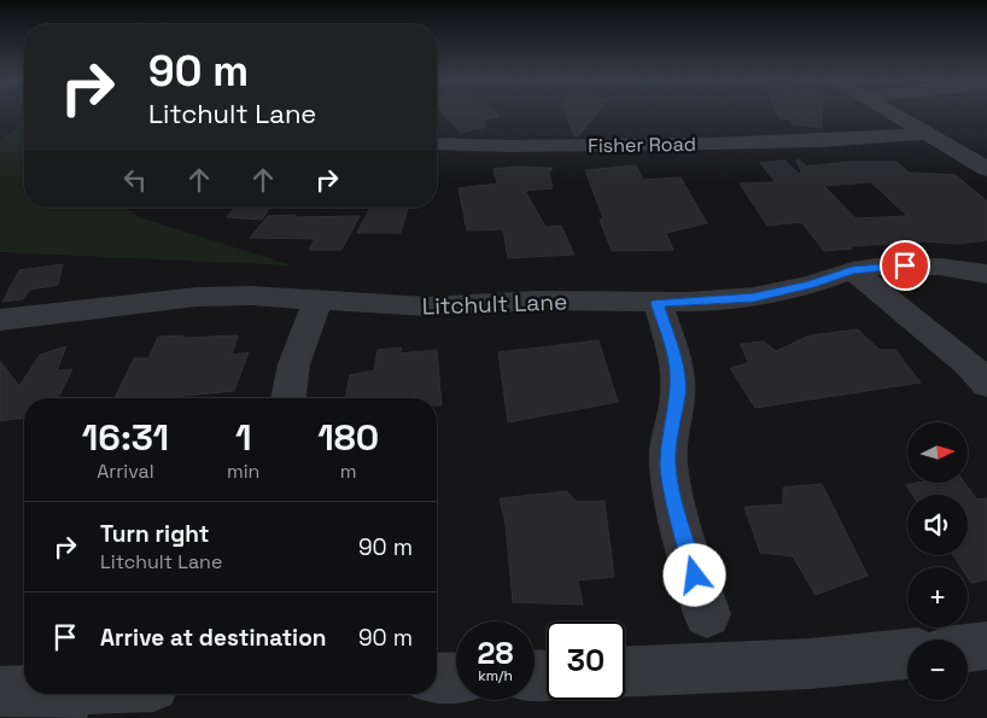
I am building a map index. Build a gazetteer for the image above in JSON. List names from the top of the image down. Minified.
{"streets":{"street":["Fisher Road","Litchult Lane"]},"north":"right","page":{"turn":["90 m","Litchult Lane"],"eta":["16:31","Arrival","1","min","180","m"],"map_buttons":["+","−"],"list":[{"name":"Turn right","note":"Litchult Lane","value":"90 m"},{"name":"Arrive at destination","value":"90 m"}],"speed":"28 km/h","limit":"30"}}
